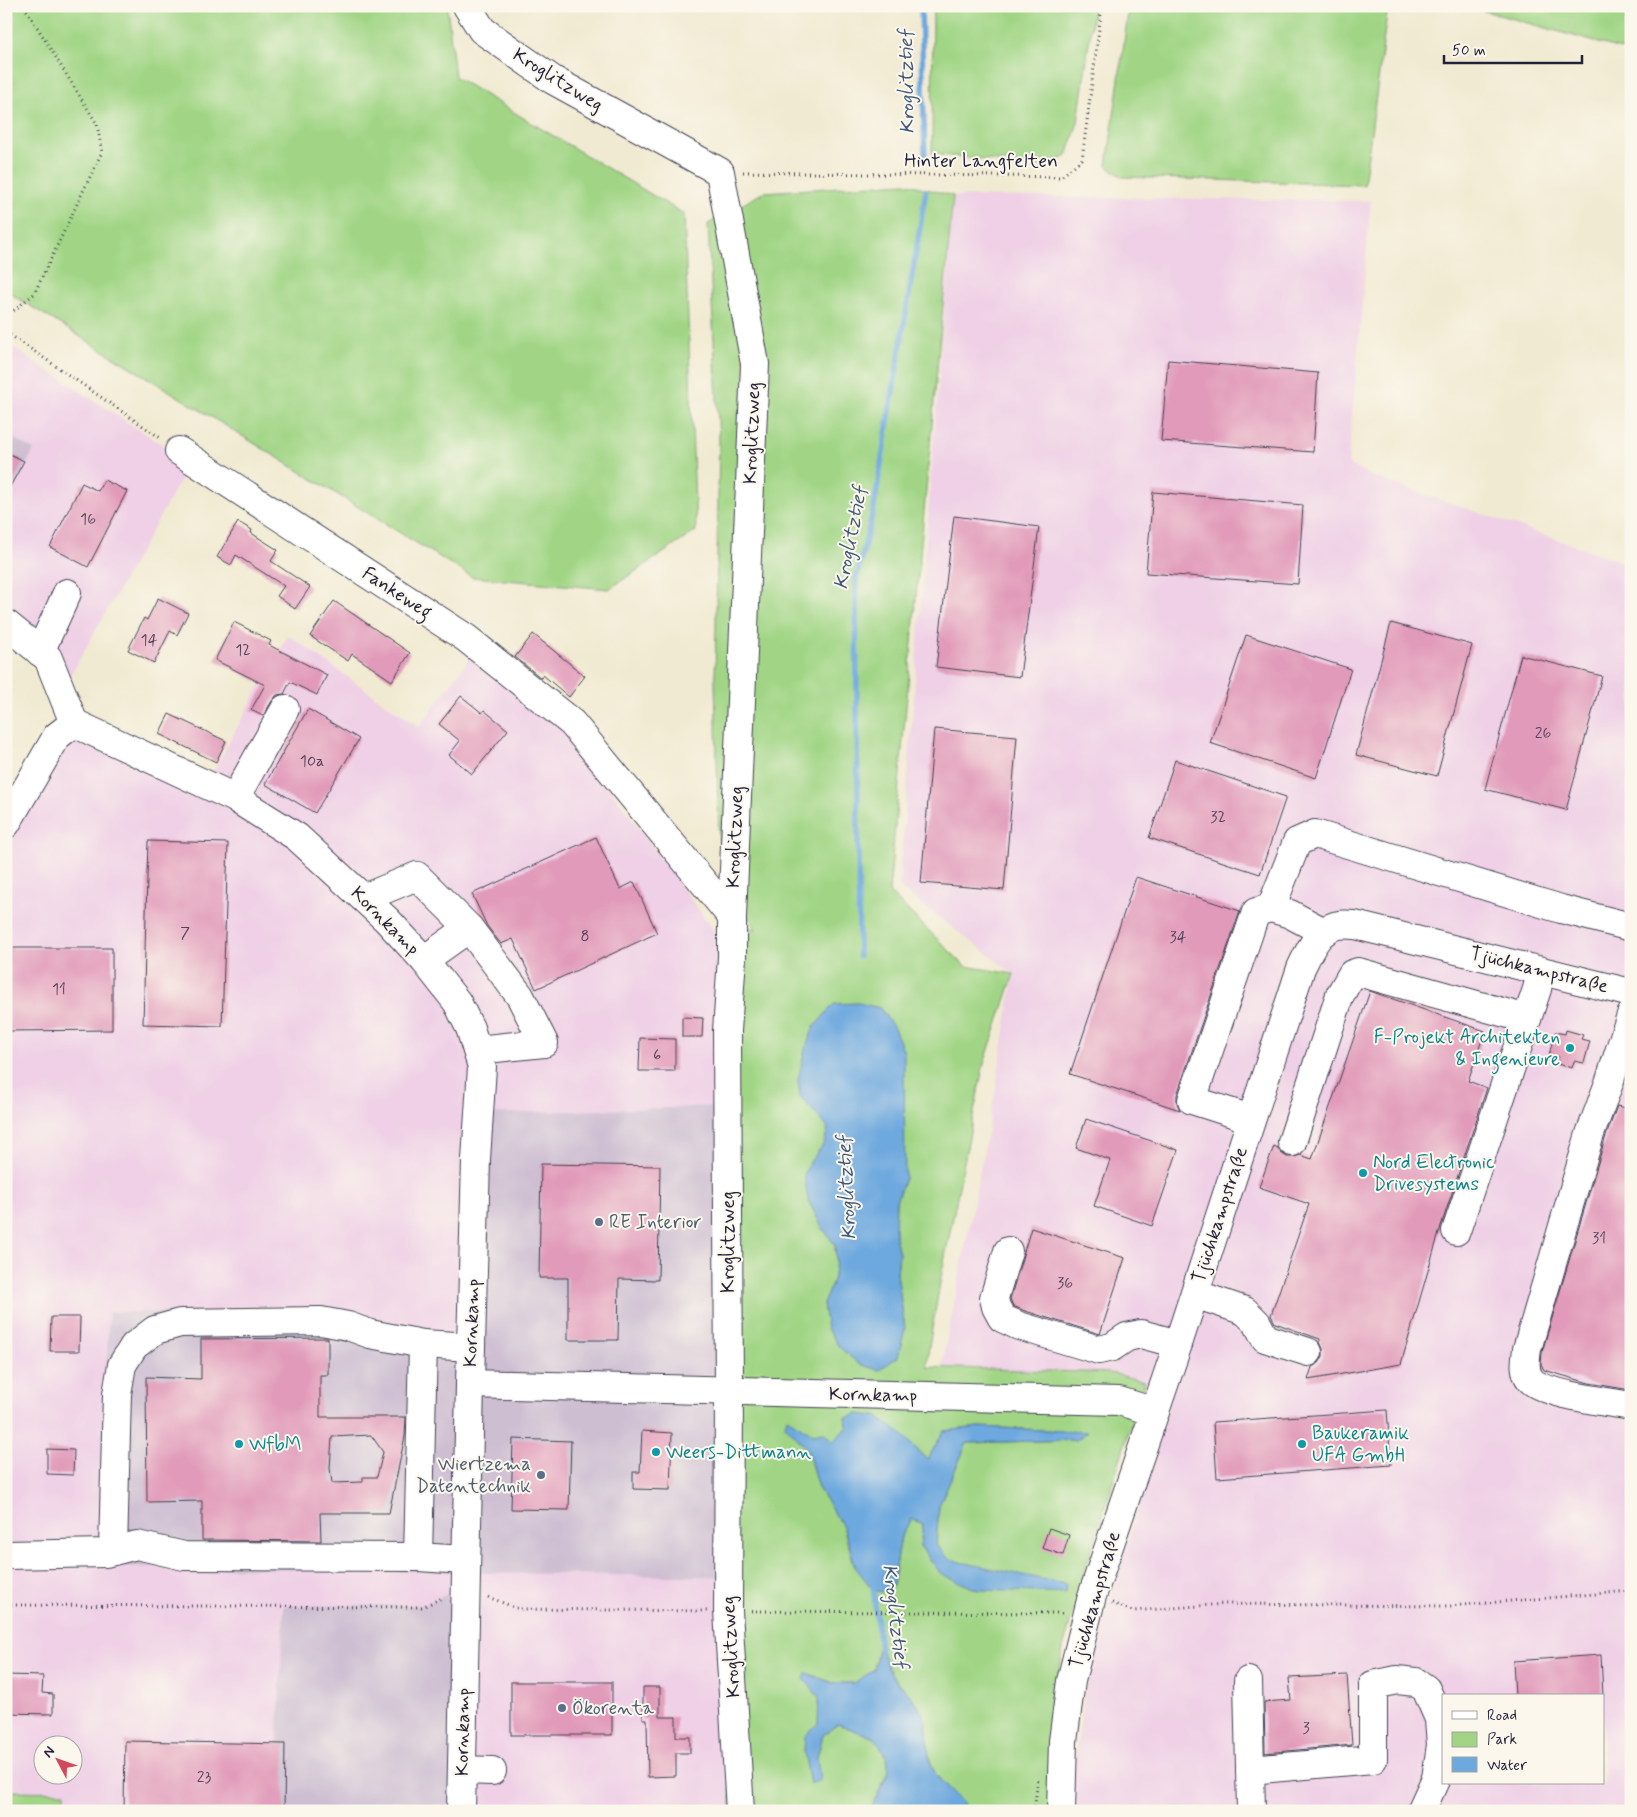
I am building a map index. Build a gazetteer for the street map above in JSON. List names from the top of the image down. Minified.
{"streets":{"street":["Kroglitzweg","Fankeweg","Kornkamp","Tjüchkampstraße"],"path":["Hinter Langfelten"]},"crossings":[["Kroglitzweg","Hinter Langfelten"],["Kroglitzweg","Fankeweg"],["Kroglitzweg","Kornkamp"],["Kornkamp","Tjüchkampstraße"]],"water":["Kroglitztief"],"places":["F-Projekt Architekten & Ingenieure","Nord Electronic Drivesystems","RE Interior","WfbM","Baukeramik UFA GmbH","Weers-Dittmann","Wiertzema Datentechnik","Ökorenta"],"house_numbers":["16","14","12","26","10a","32","7","8","34","11","6","31","36","3","23"],"legend":["Road","Park","Water"],"scale_bar":"50 m","north":"top left"}
